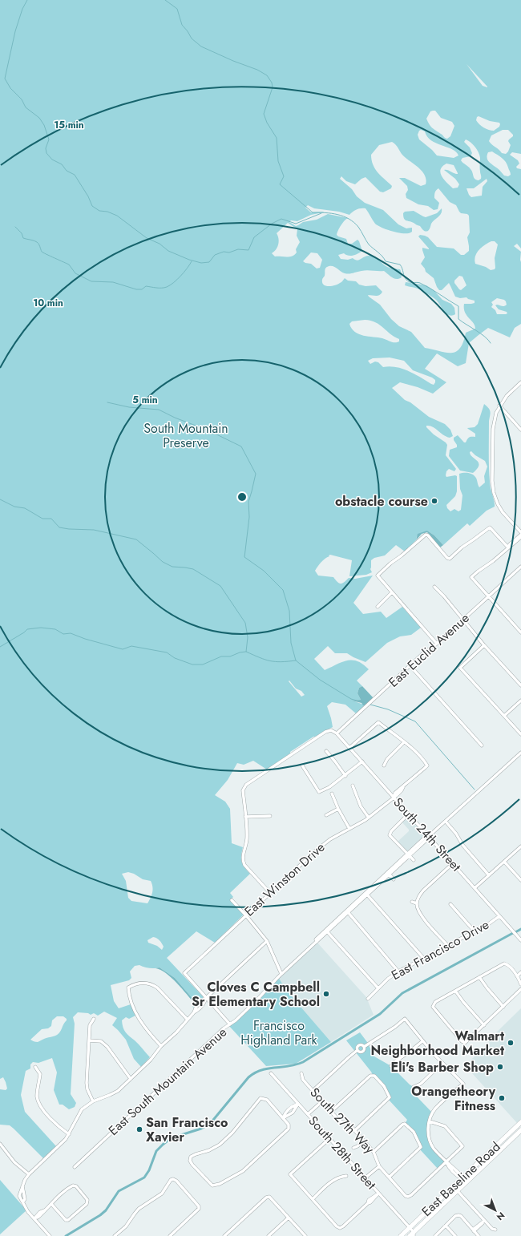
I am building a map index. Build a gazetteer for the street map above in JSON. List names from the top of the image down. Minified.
{"streets":{"main road":["East Baseline Road"],"street":["East Euclid Avenue","South 24th Street","East Winston Drive","East Francisco Drive","East South Mountain Avenue","South 27th Way","South 28th Street"]},"crossings":[["East Euclid Avenue","South 24th Street"],["South 24th Street","East Winston Drive"],["South 24th Street","East Francisco Drive"],["South 24th Street","East South Mountain Avenue"],["South 28th Street","East Baseline Road"]],"parks":["South Mountain Preserve","Francisco Highland Park"],"places":["obstacle course","Cloves C Campbell Sr Elementary School","Walmart Neighborhood Market","Eli's Barber Shop","Orangetheory Fitness","San Francisco Xavier"],"north":"bottom right","rings":["15 min","10 min","5 min"]}
